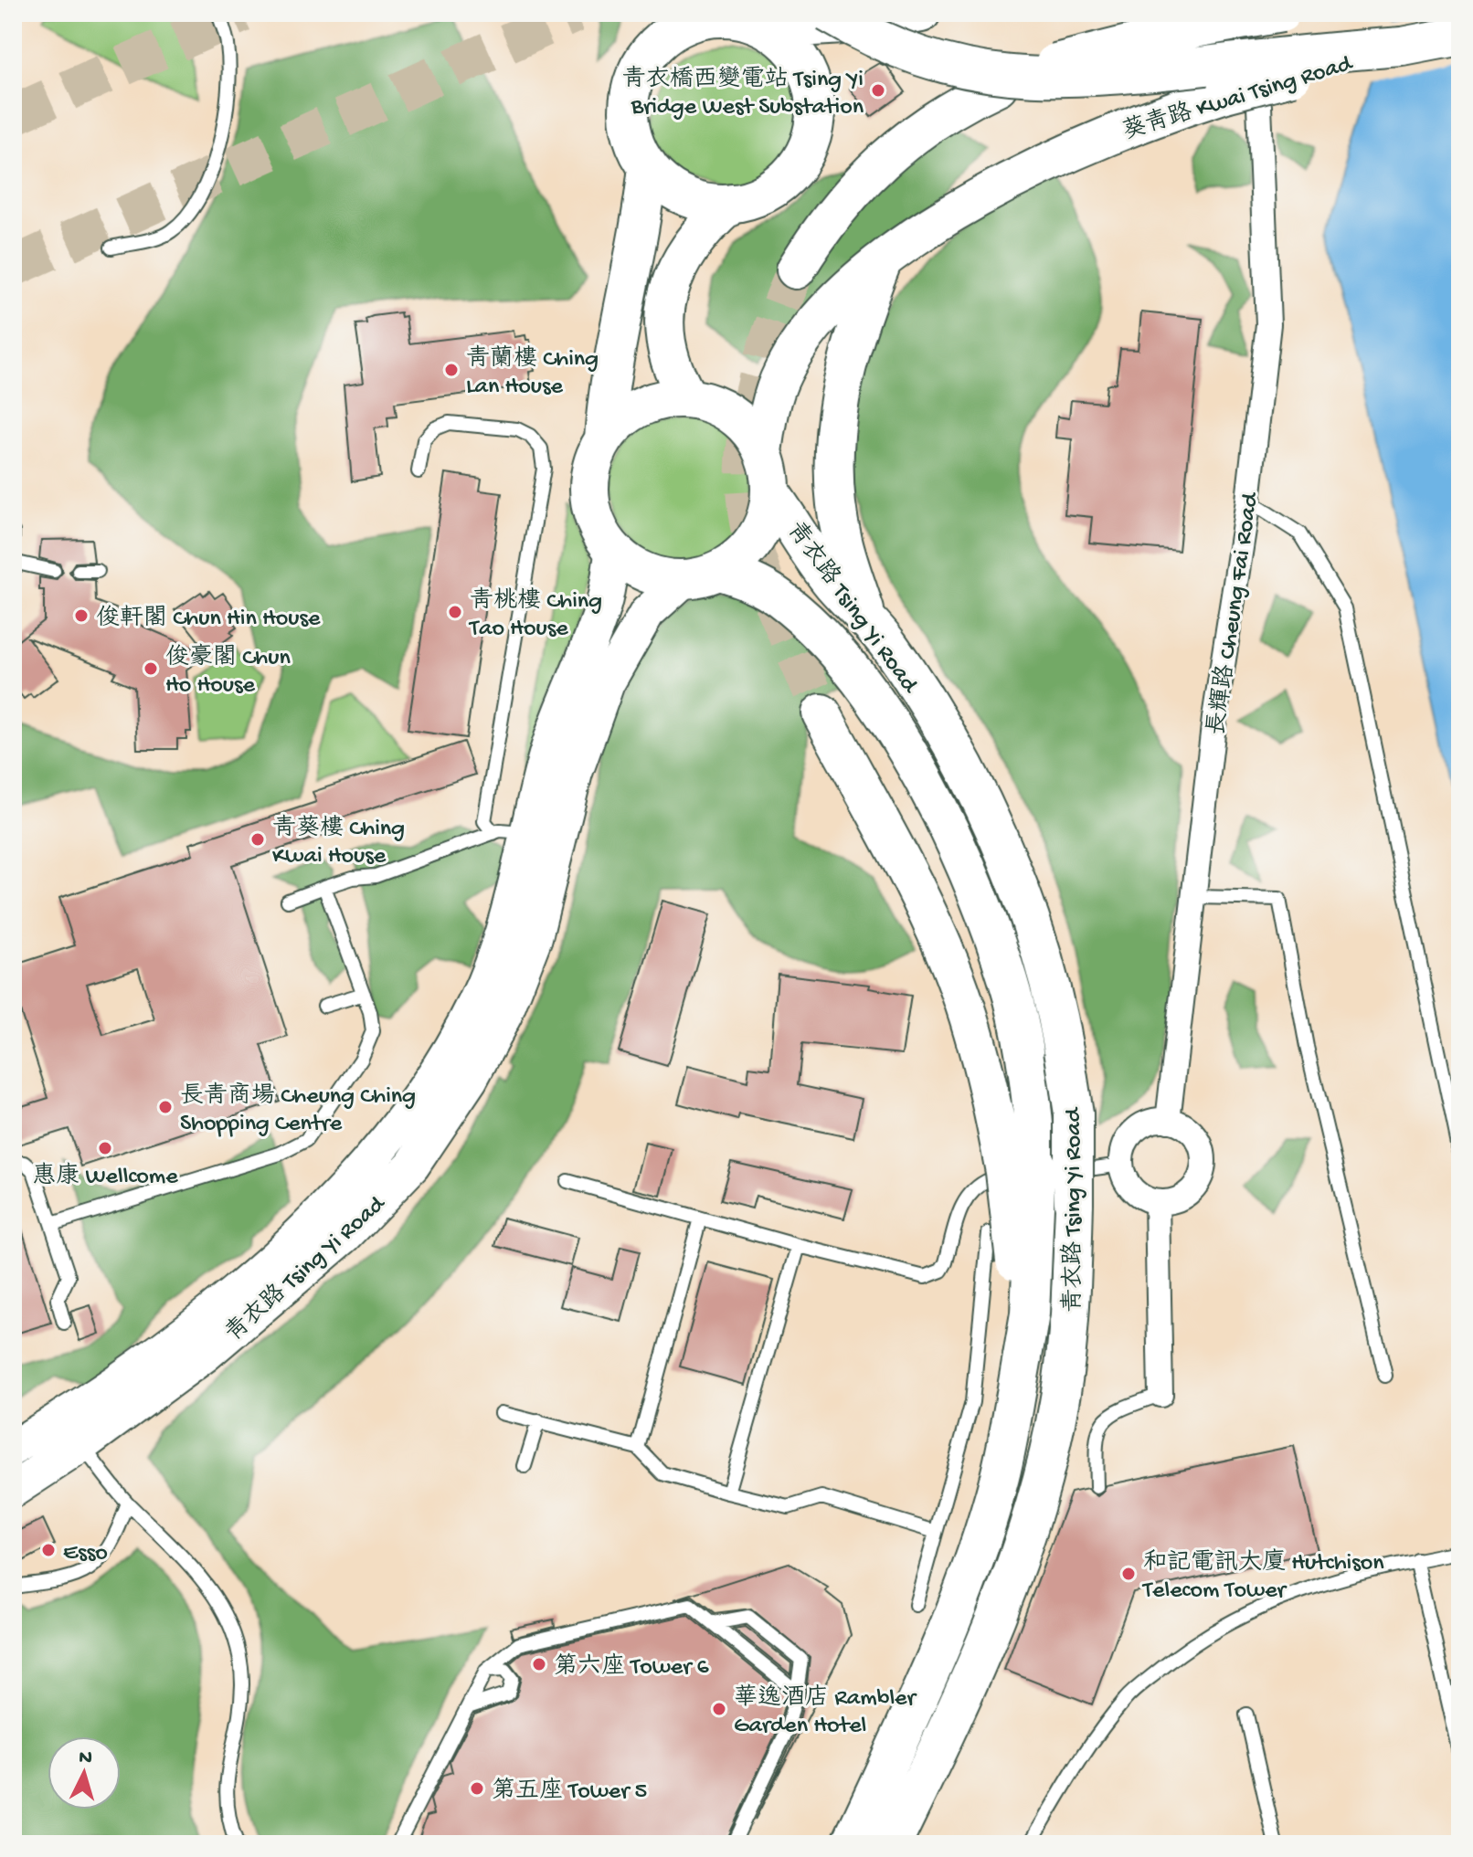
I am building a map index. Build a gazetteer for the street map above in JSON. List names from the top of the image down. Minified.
{"streets":{"main road":["葵青路 Kwai Tsing Road","青衣路 Tsing Yi Road"],"street":["長輝路 Cheung Fai Road"]},"crossings":[["葵青路 Kwai Tsing Road","青衣路 Tsing Yi Road"]],"places":["青衣橋西變電站 Tsing Yi Bridge West Substation","青蘭樓 Ching Lan House","青桃樓 Ching Tao House","俊軒閣 Chun Hin House","俊豪閣 Chun Ho House","青葵樓 Ching Kwai House","長青商場 Cheung Ching Shopping Centre","惠康 Wellcome","Esso","和記電訊大廈 Hutchison Telecom Tower","第六座 Tower 6","華逸酒店 Rambler Garden Hotel","第五座 Tower 5"],"north":"top"}
